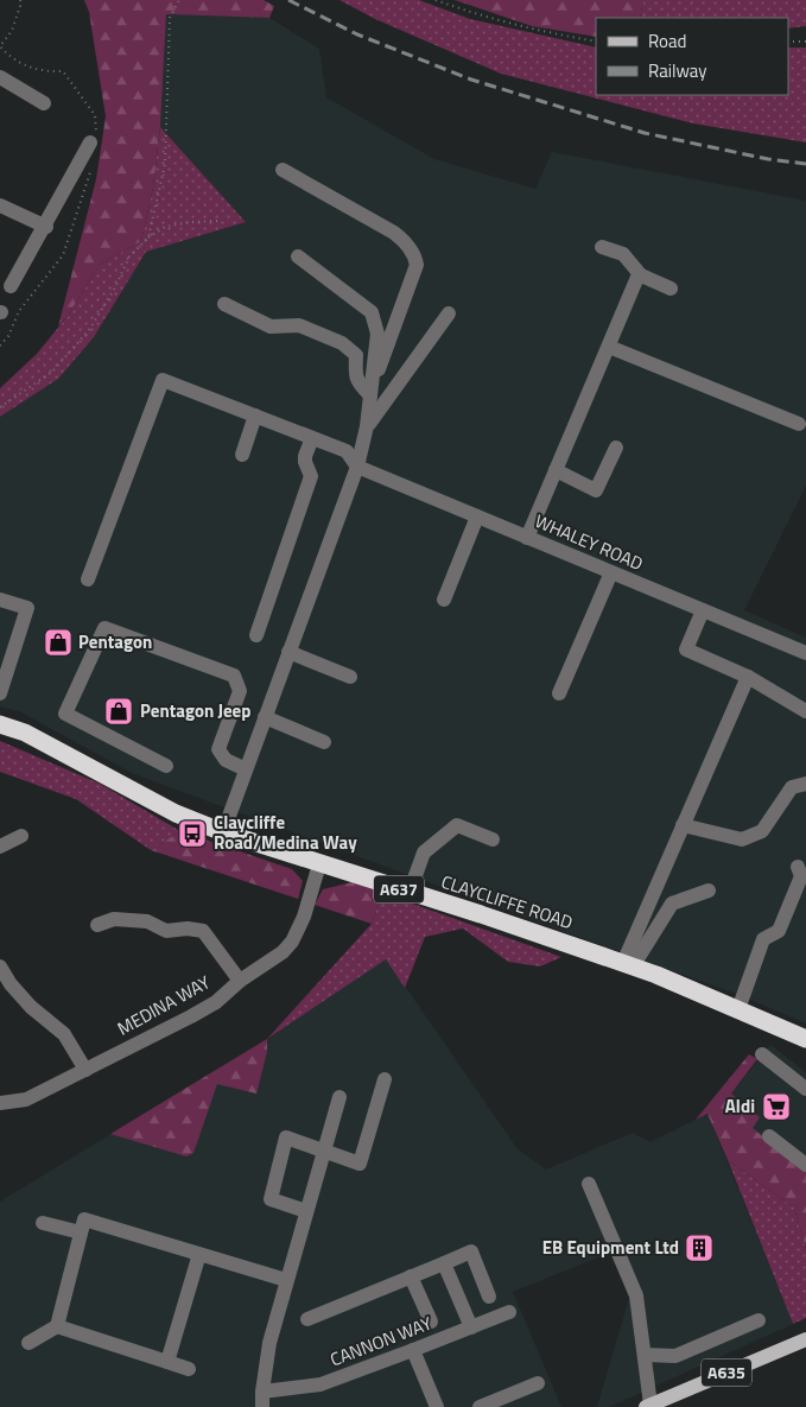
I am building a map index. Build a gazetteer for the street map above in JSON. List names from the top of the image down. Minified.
{"streets":{"highway":["A637","CLAYCLIFFE ROAD"],"main road":["A635"],"street":["WHALEY ROAD","MEDINA WAY","CANNON WAY"]},"crossings":[["CLAYCLIFFE ROAD","MEDINA WAY"]],"places":{"shop":["Pentagon","Pentagon Jeep"],"bus stop":["Claycliffe Road/Medina Way"],"supermarket":["Aldi"],"building":["EB Equipment Ltd"]},"legend":["Road","Railway"]}
